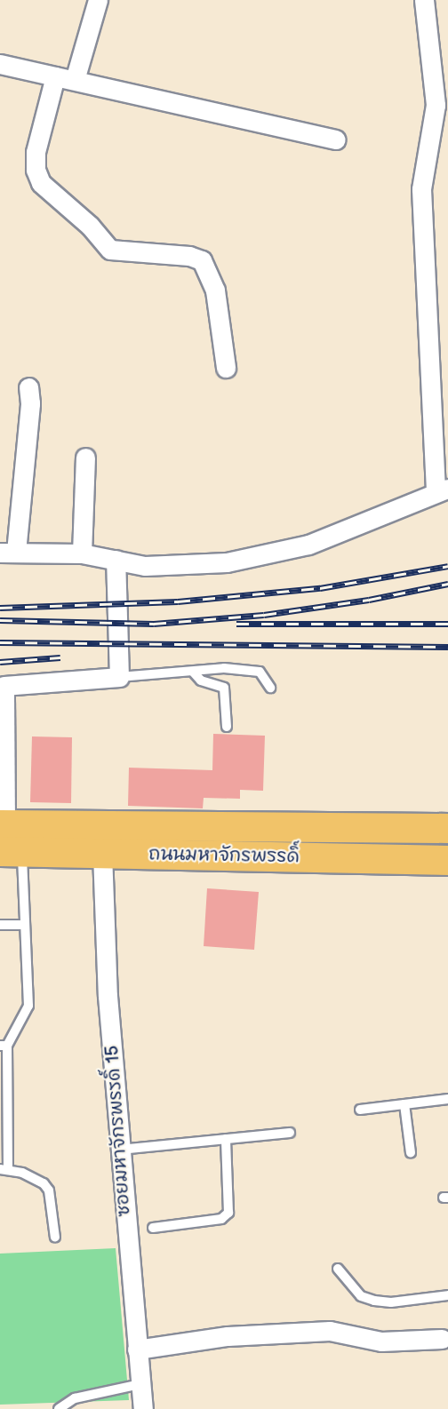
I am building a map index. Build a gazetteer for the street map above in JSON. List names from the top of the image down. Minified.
{"streets":{"main road":["ถนนมหาจักรพรรดิ์"],"street":["ซอยมหาจักรพรรดิ์ 15"]},"crossings":[["ถนนมหาจักรพรรดิ์","ซอยมหาจักรพรรดิ์ 15"]]}
